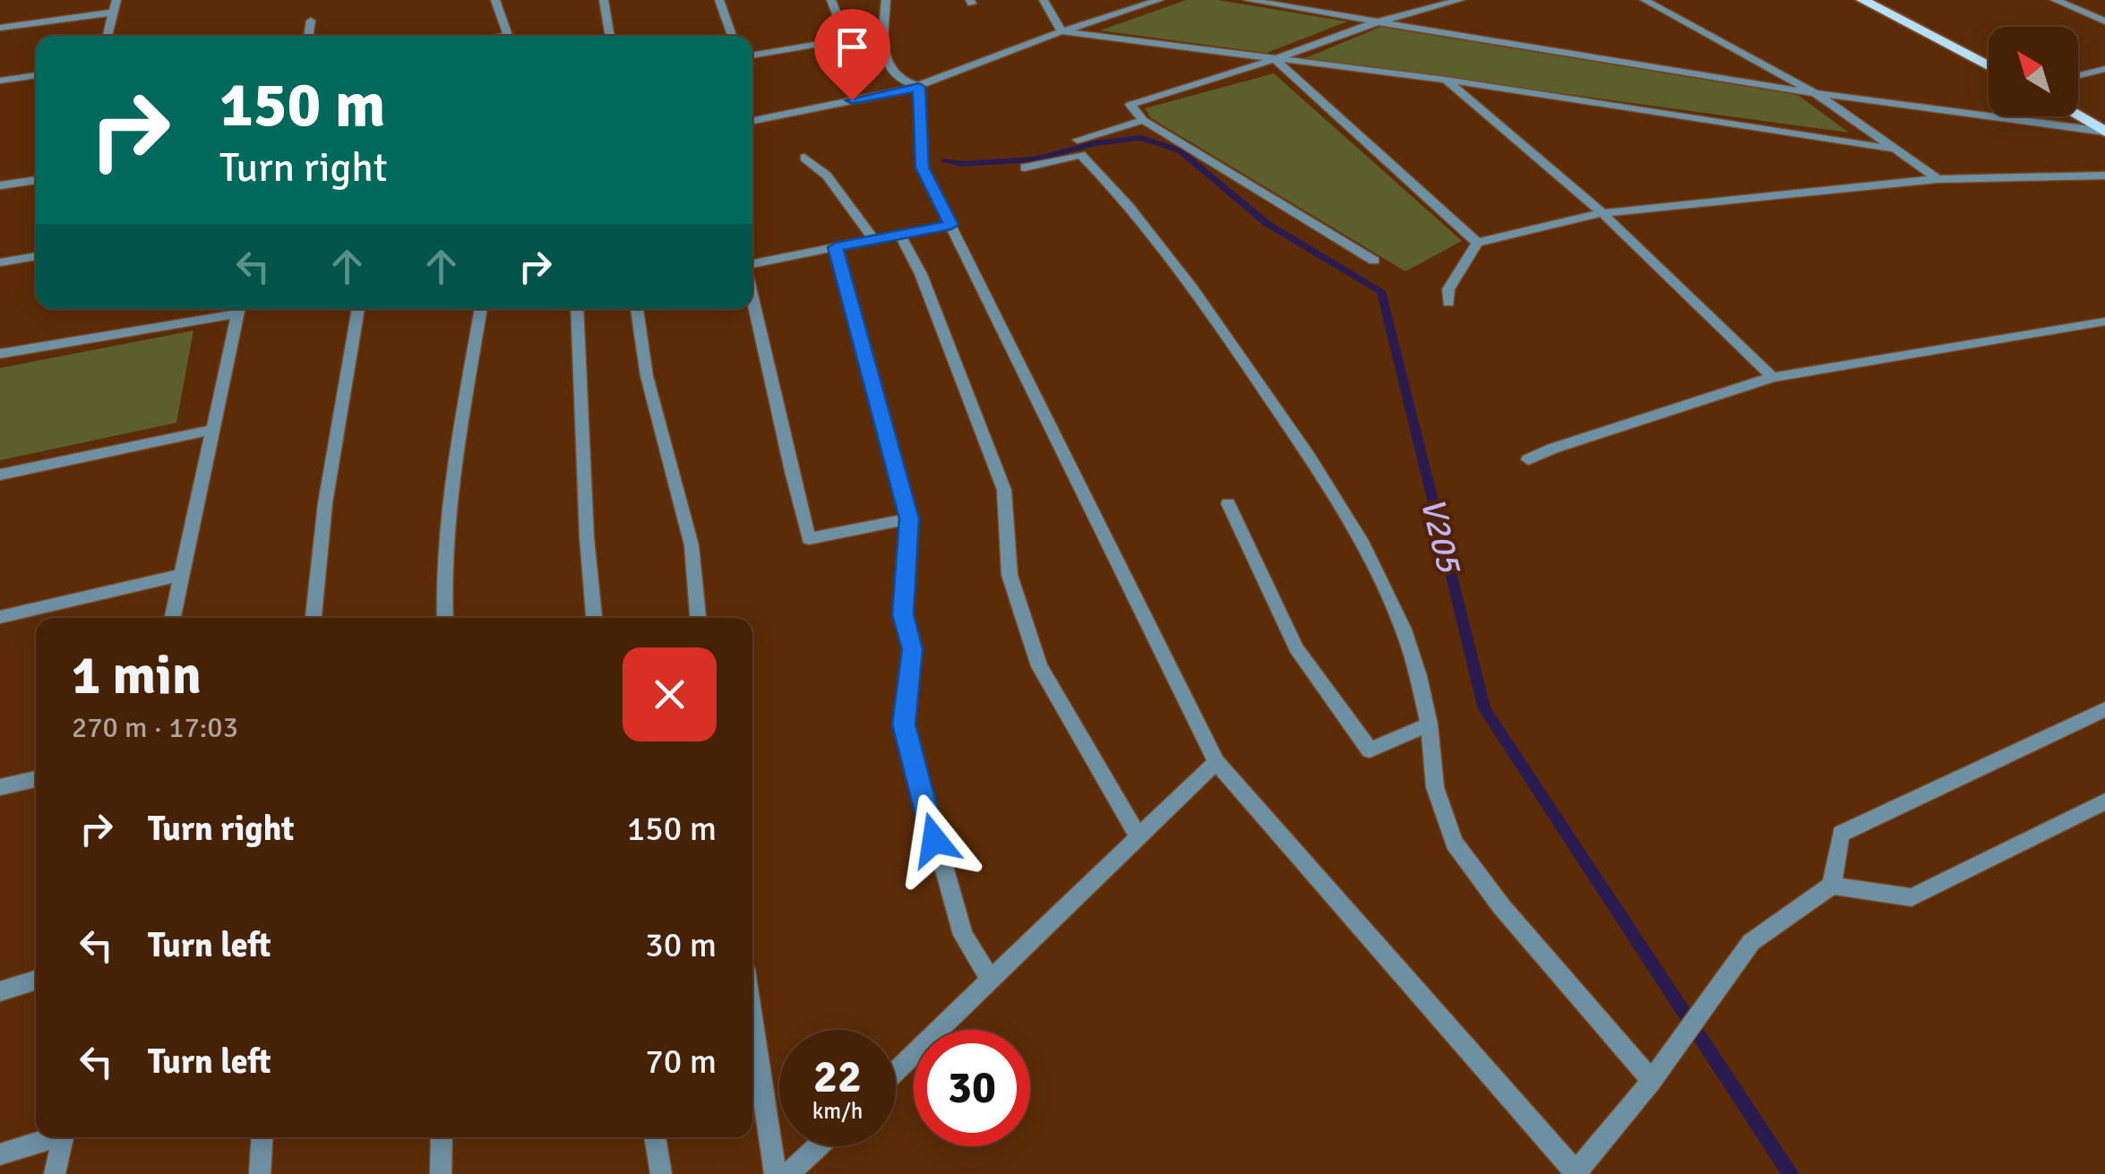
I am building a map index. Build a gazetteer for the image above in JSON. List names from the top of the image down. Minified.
{"water":["V205"],"north":"top left","page":{"turn":["150 m","Turn right"],"heading":["1 min","270 m · 17:03"],"list":[{"name":"Turn right","value":"150 m"},{"name":"Turn left","value":"30 m"},{"name":"Turn left","value":"70 m"}],"speed":"22 km/h","limit":"30"}}
